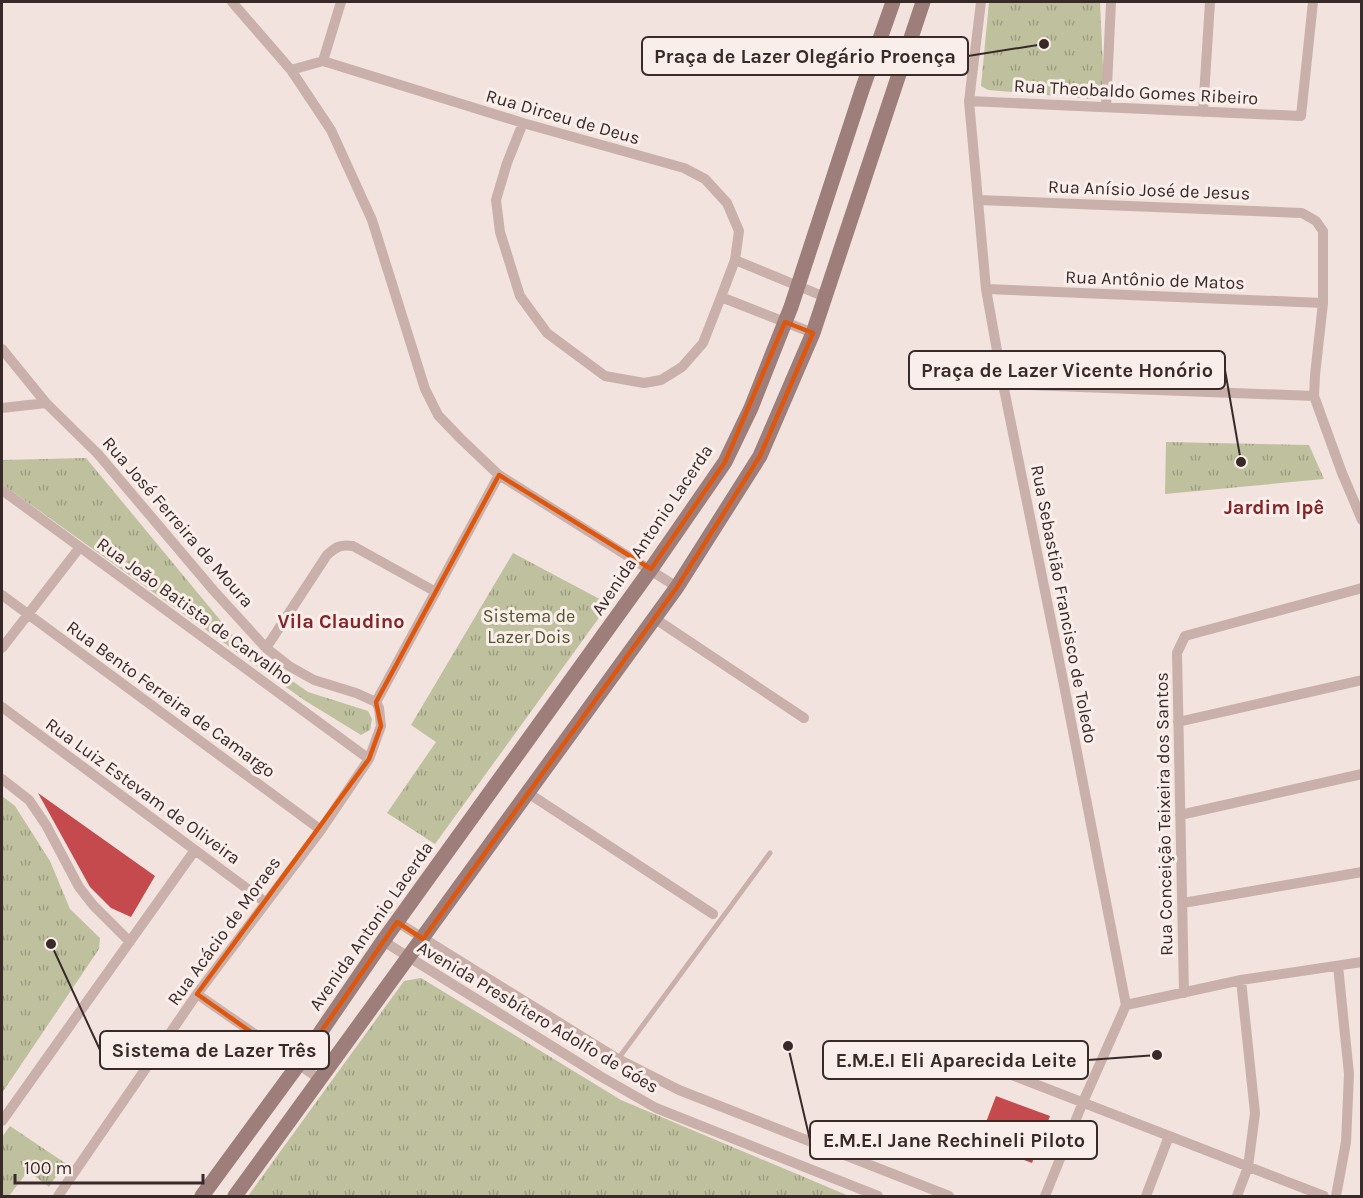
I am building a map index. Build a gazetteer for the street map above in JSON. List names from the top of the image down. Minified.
{"streets":{"main road":["Avenida Antonio Lacerda"],"street":["Rua Theobaldo Gomes Ribeiro","Rua Dirceu de Deus","Rua Anísio José de Jesus","Rua Antônio de Matos","Rua José Ferreira de Moura","Rua Sebastião Francisco de Toledo","Rua João Batista de Carvalho","Rua Bento Ferreira de Camargo","Rua Luiz Estevam de Oliveira","Rua Conceição Teixeira dos Santos","Rua Acácio de Moraes","Avenida Presbítero Adolfo de Góes"]},"crossings":[["Rua Theobaldo Gomes Ribeiro","Rua Sebastião Francisco de Toledo"],["Rua Anísio José de Jesus","Rua Antônio de Matos"],["Rua Anísio José de Jesus","Rua Sebastião Francisco de Toledo"],["Rua Antônio de Matos","Rua Sebastião Francisco de Toledo"],["Rua José Ferreira de Moura","Rua Acácio de Moraes"],["Avenida Antonio Lacerda","Avenida Presbítero Adolfo de Góes"],["Rua João Batista de Carvalho","Rua Acácio de Moraes"],["Rua Bento Ferreira de Camargo","Rua Acácio de Moraes"],["Rua Luiz Estevam de Oliveira","Rua Acácio de Moraes"]],"districts":["Jardim Ipê","Vila Claudino"],"parks":["Sistema de Lazer Dois"],"places":["Praça de Lazer Olegário Proença","Praça de Lazer Vicente Honório","Sistema de Lazer Três","E.M.E.I Jane Rechineli Piloto","E.M.E.I Eli Aparecida Leite"],"scale_bar":"100 m"}
